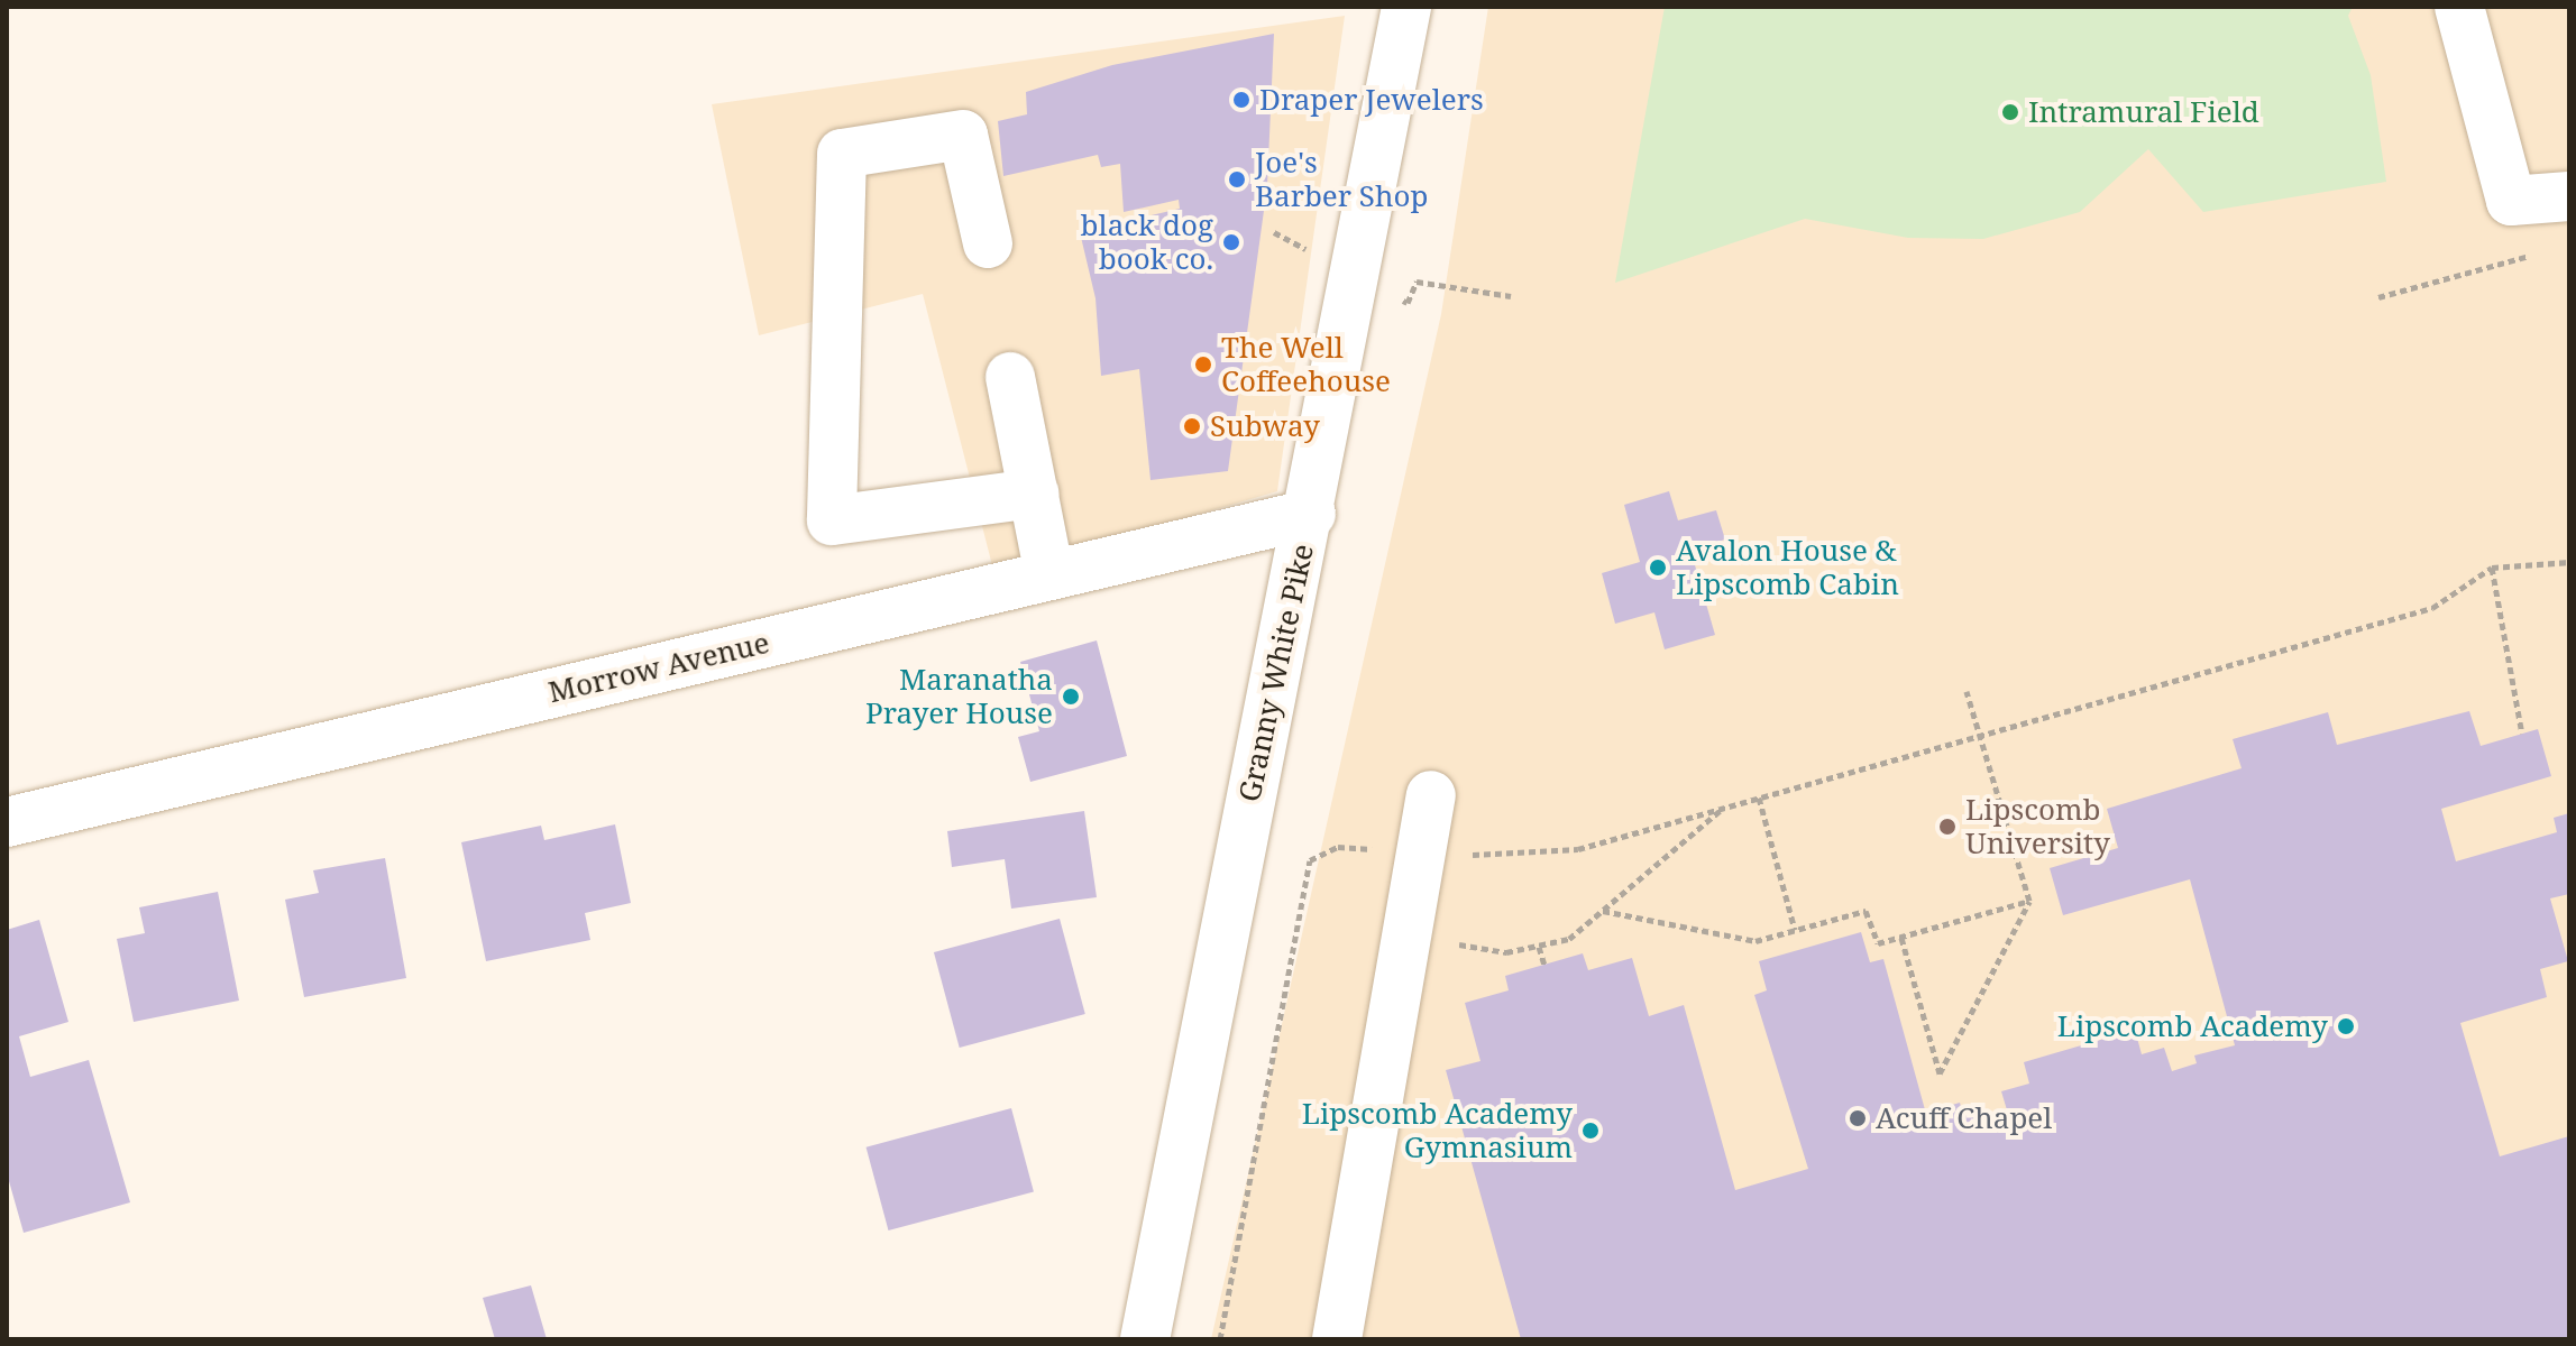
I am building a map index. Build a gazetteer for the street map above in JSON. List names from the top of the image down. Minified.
{"streets":{"main road":["Morrow Avenue","Granny White Pike"]},"crossings":[["Morrow Avenue","Granny White Pike"]],"places":["Draper Jewelers","Intramural Field","Joe's Barber Shop","black dog book co.","The Well Coffeehouse","Subway","Avalon House & Lipscomb Cabin","Maranatha Prayer House","Lipscomb University","Lipscomb Academy","Acuff Chapel","Lipscomb Academy Gymnasium"]}
